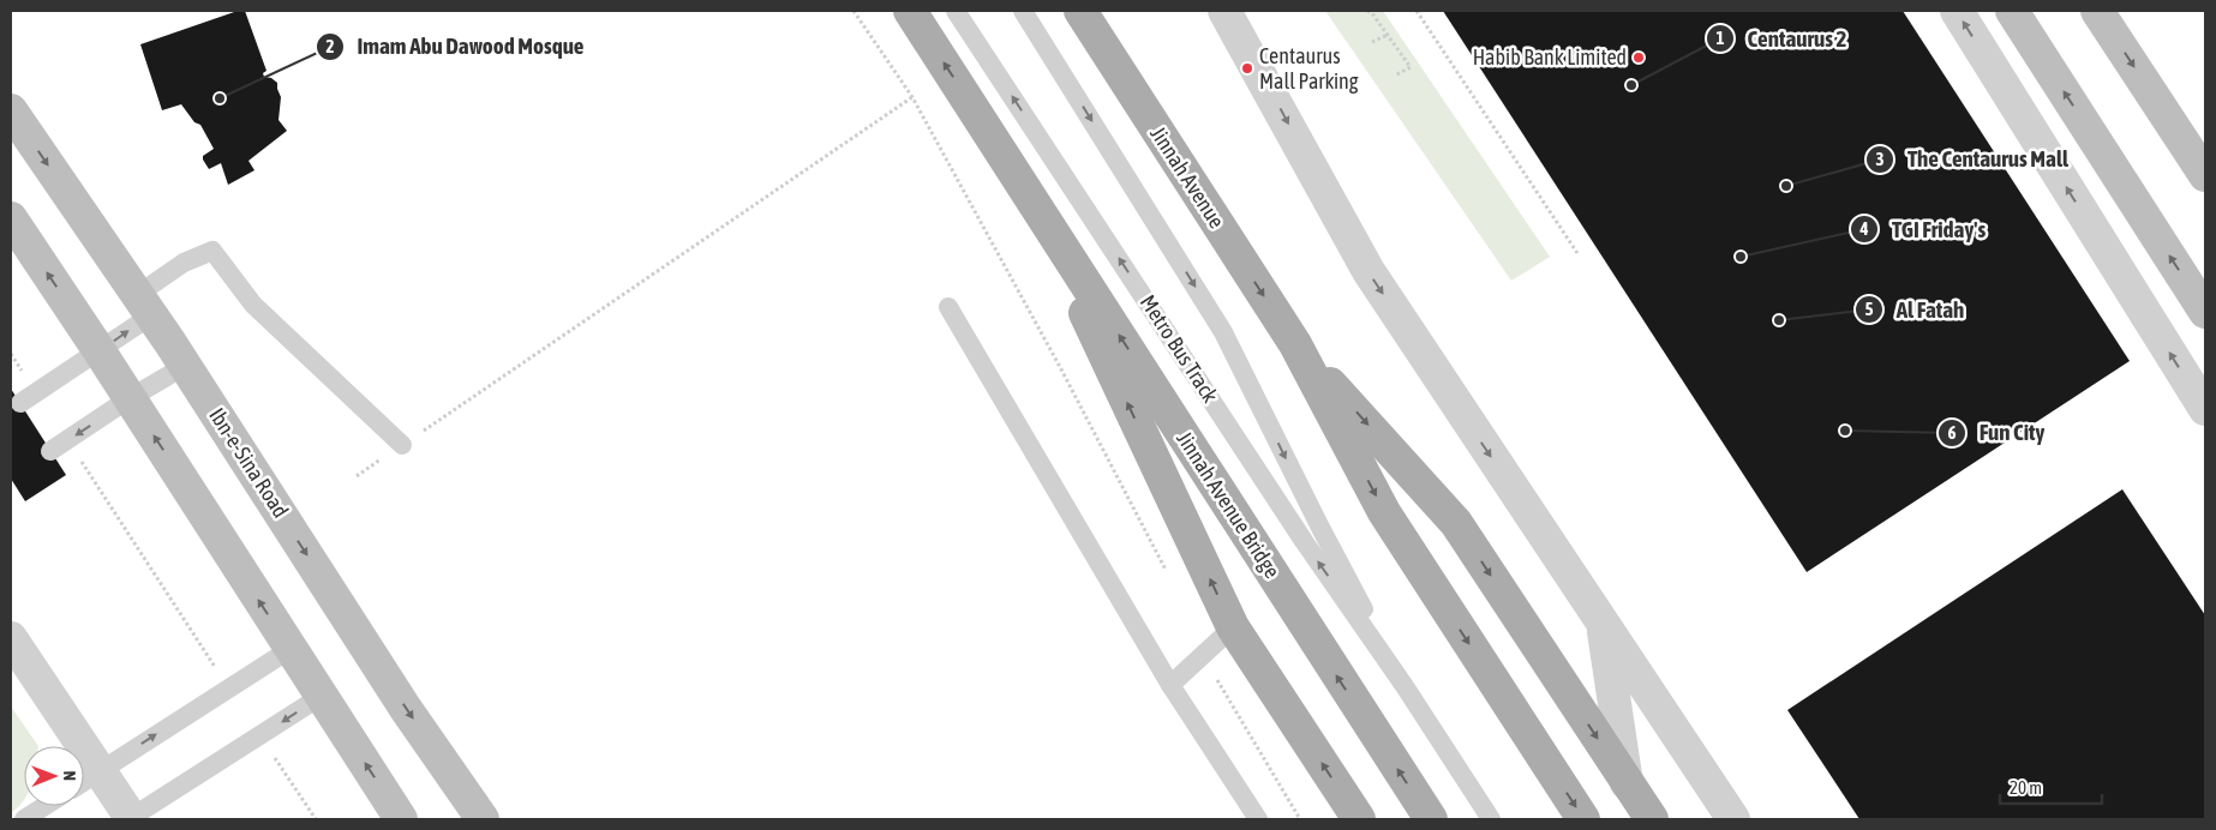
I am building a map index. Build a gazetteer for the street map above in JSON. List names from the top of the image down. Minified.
{"streets":{"main road":["Jinnah Avenue","Ibn-e-Sina Road","Jinnah Avenue Bridge"],"lane":["Metro Bus Track"]},"places":["Habib Bank Limited","Centaurus Mall Parking","Centaurus 2","Imam Abu Dawood Mosque","The Centaurus Mall","TGI Friday's","Al Fatah","Fun City"],"scale_bar":"20 m","north":"right"}
